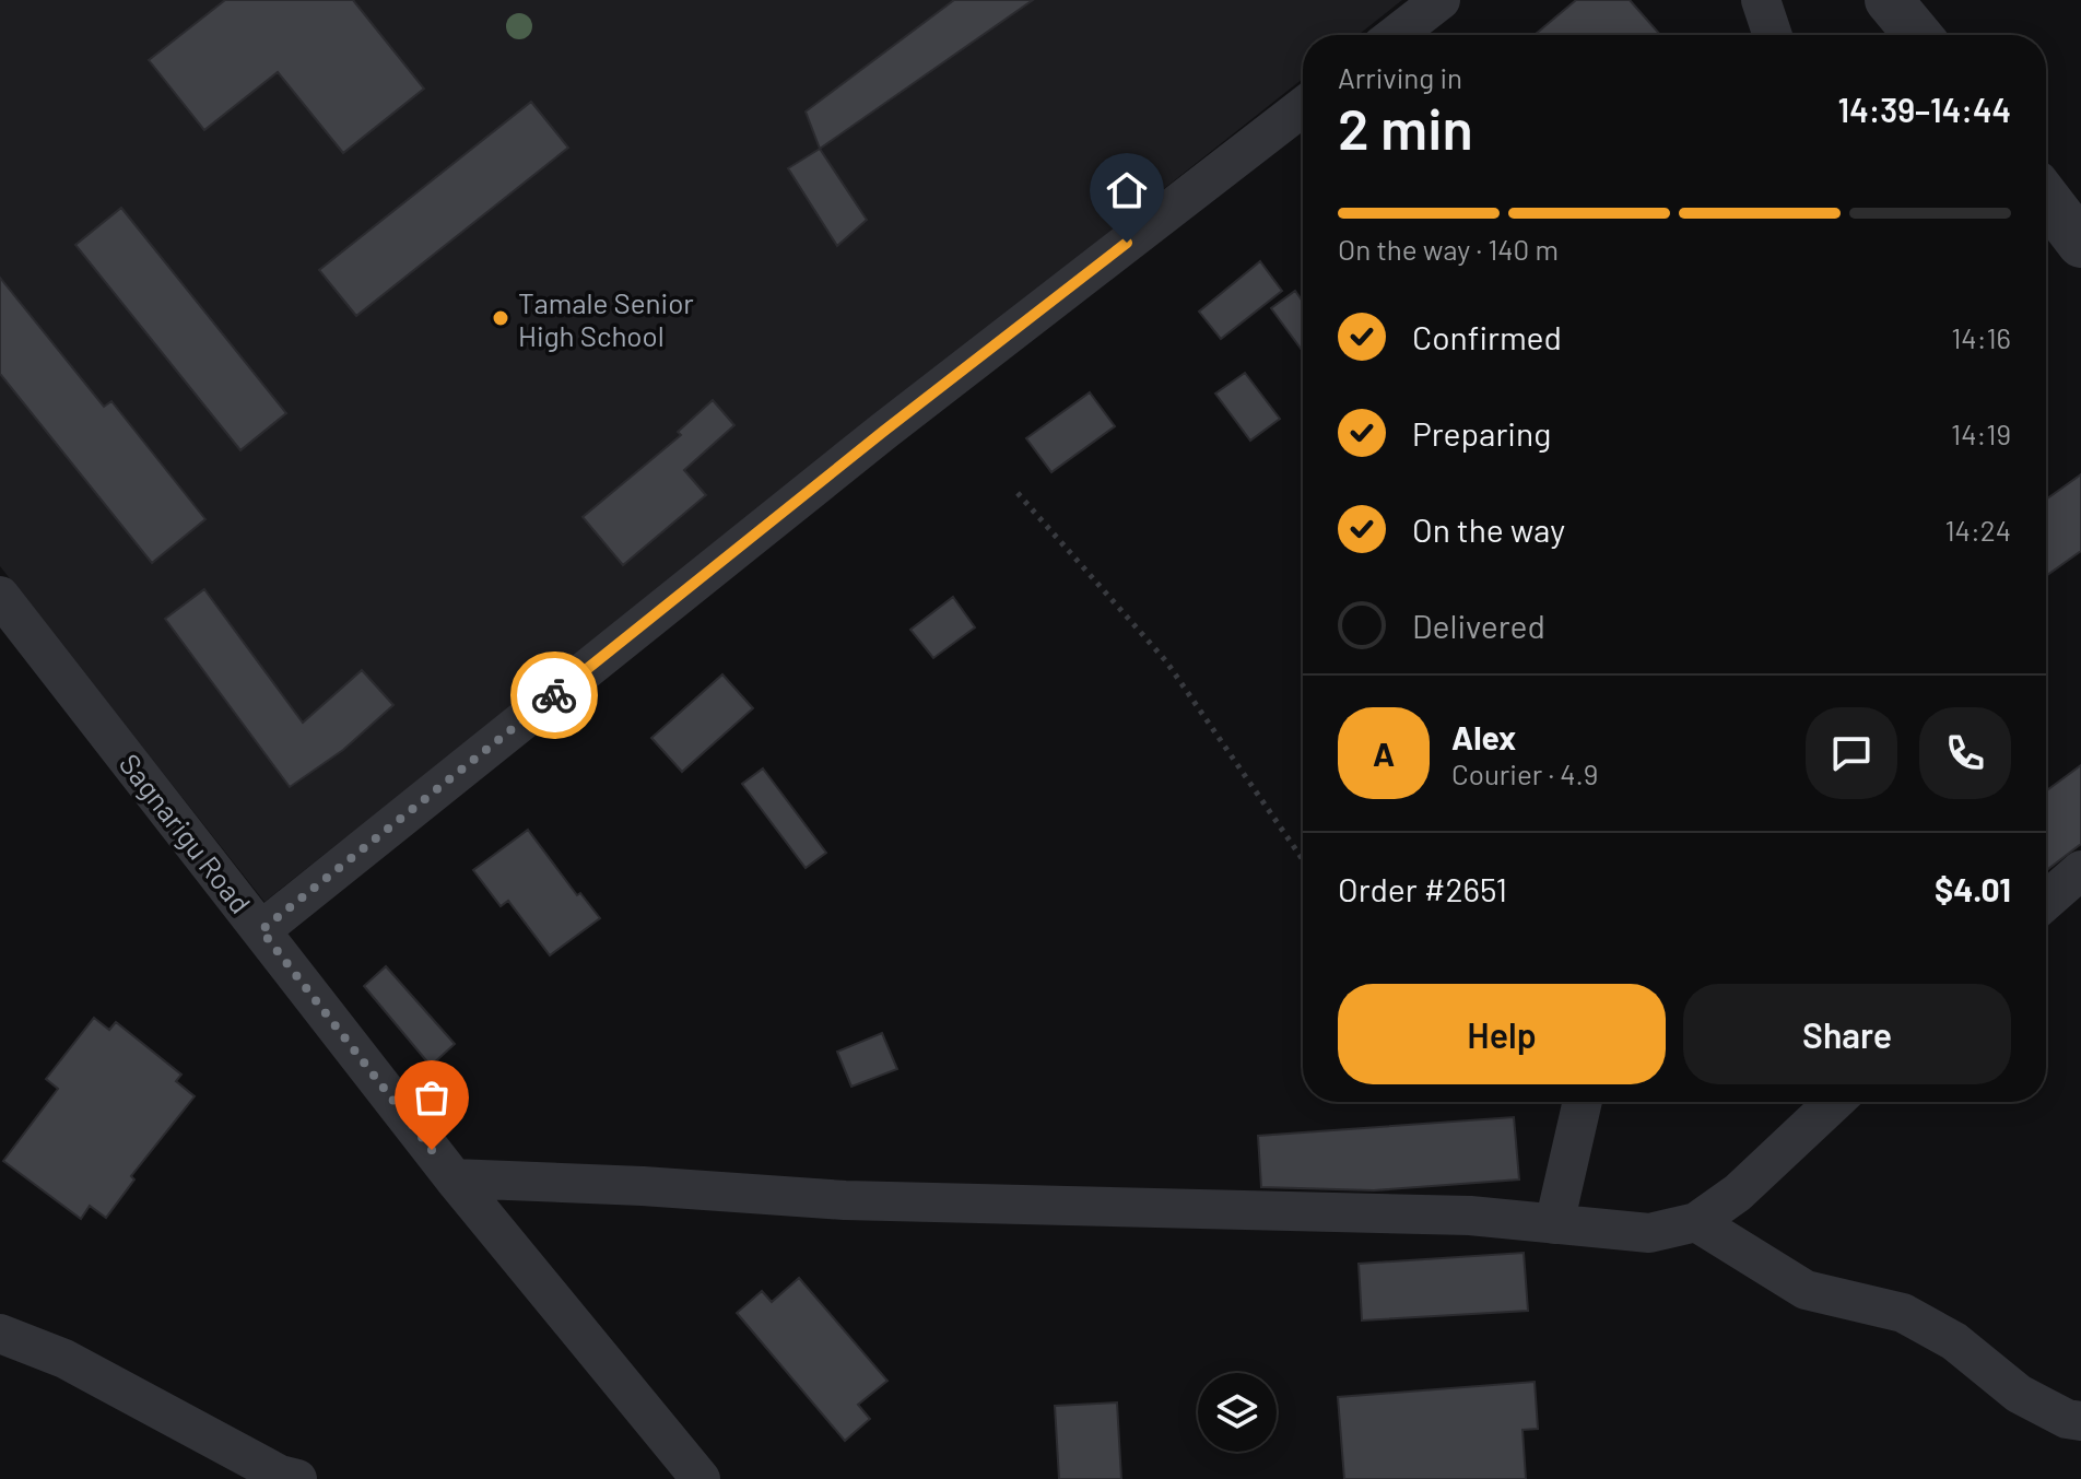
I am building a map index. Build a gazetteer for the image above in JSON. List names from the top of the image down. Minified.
{"streets":{"street":["Sagnarigu Road"]},"places":["Tamale Senior High School"],"page":{"heading":["2 min","Arriving in","14:39–14:44"],"panel":["Alex","Courier · 4.9","Order #2651","$4.01"],"bar":"On the way · 140 m","list":[["Confirmed","14:16"],["Preparing","14:19"],["On the way","14:24"],"Delivered"],"round":"A","buttons":["Help","Share"]}}
